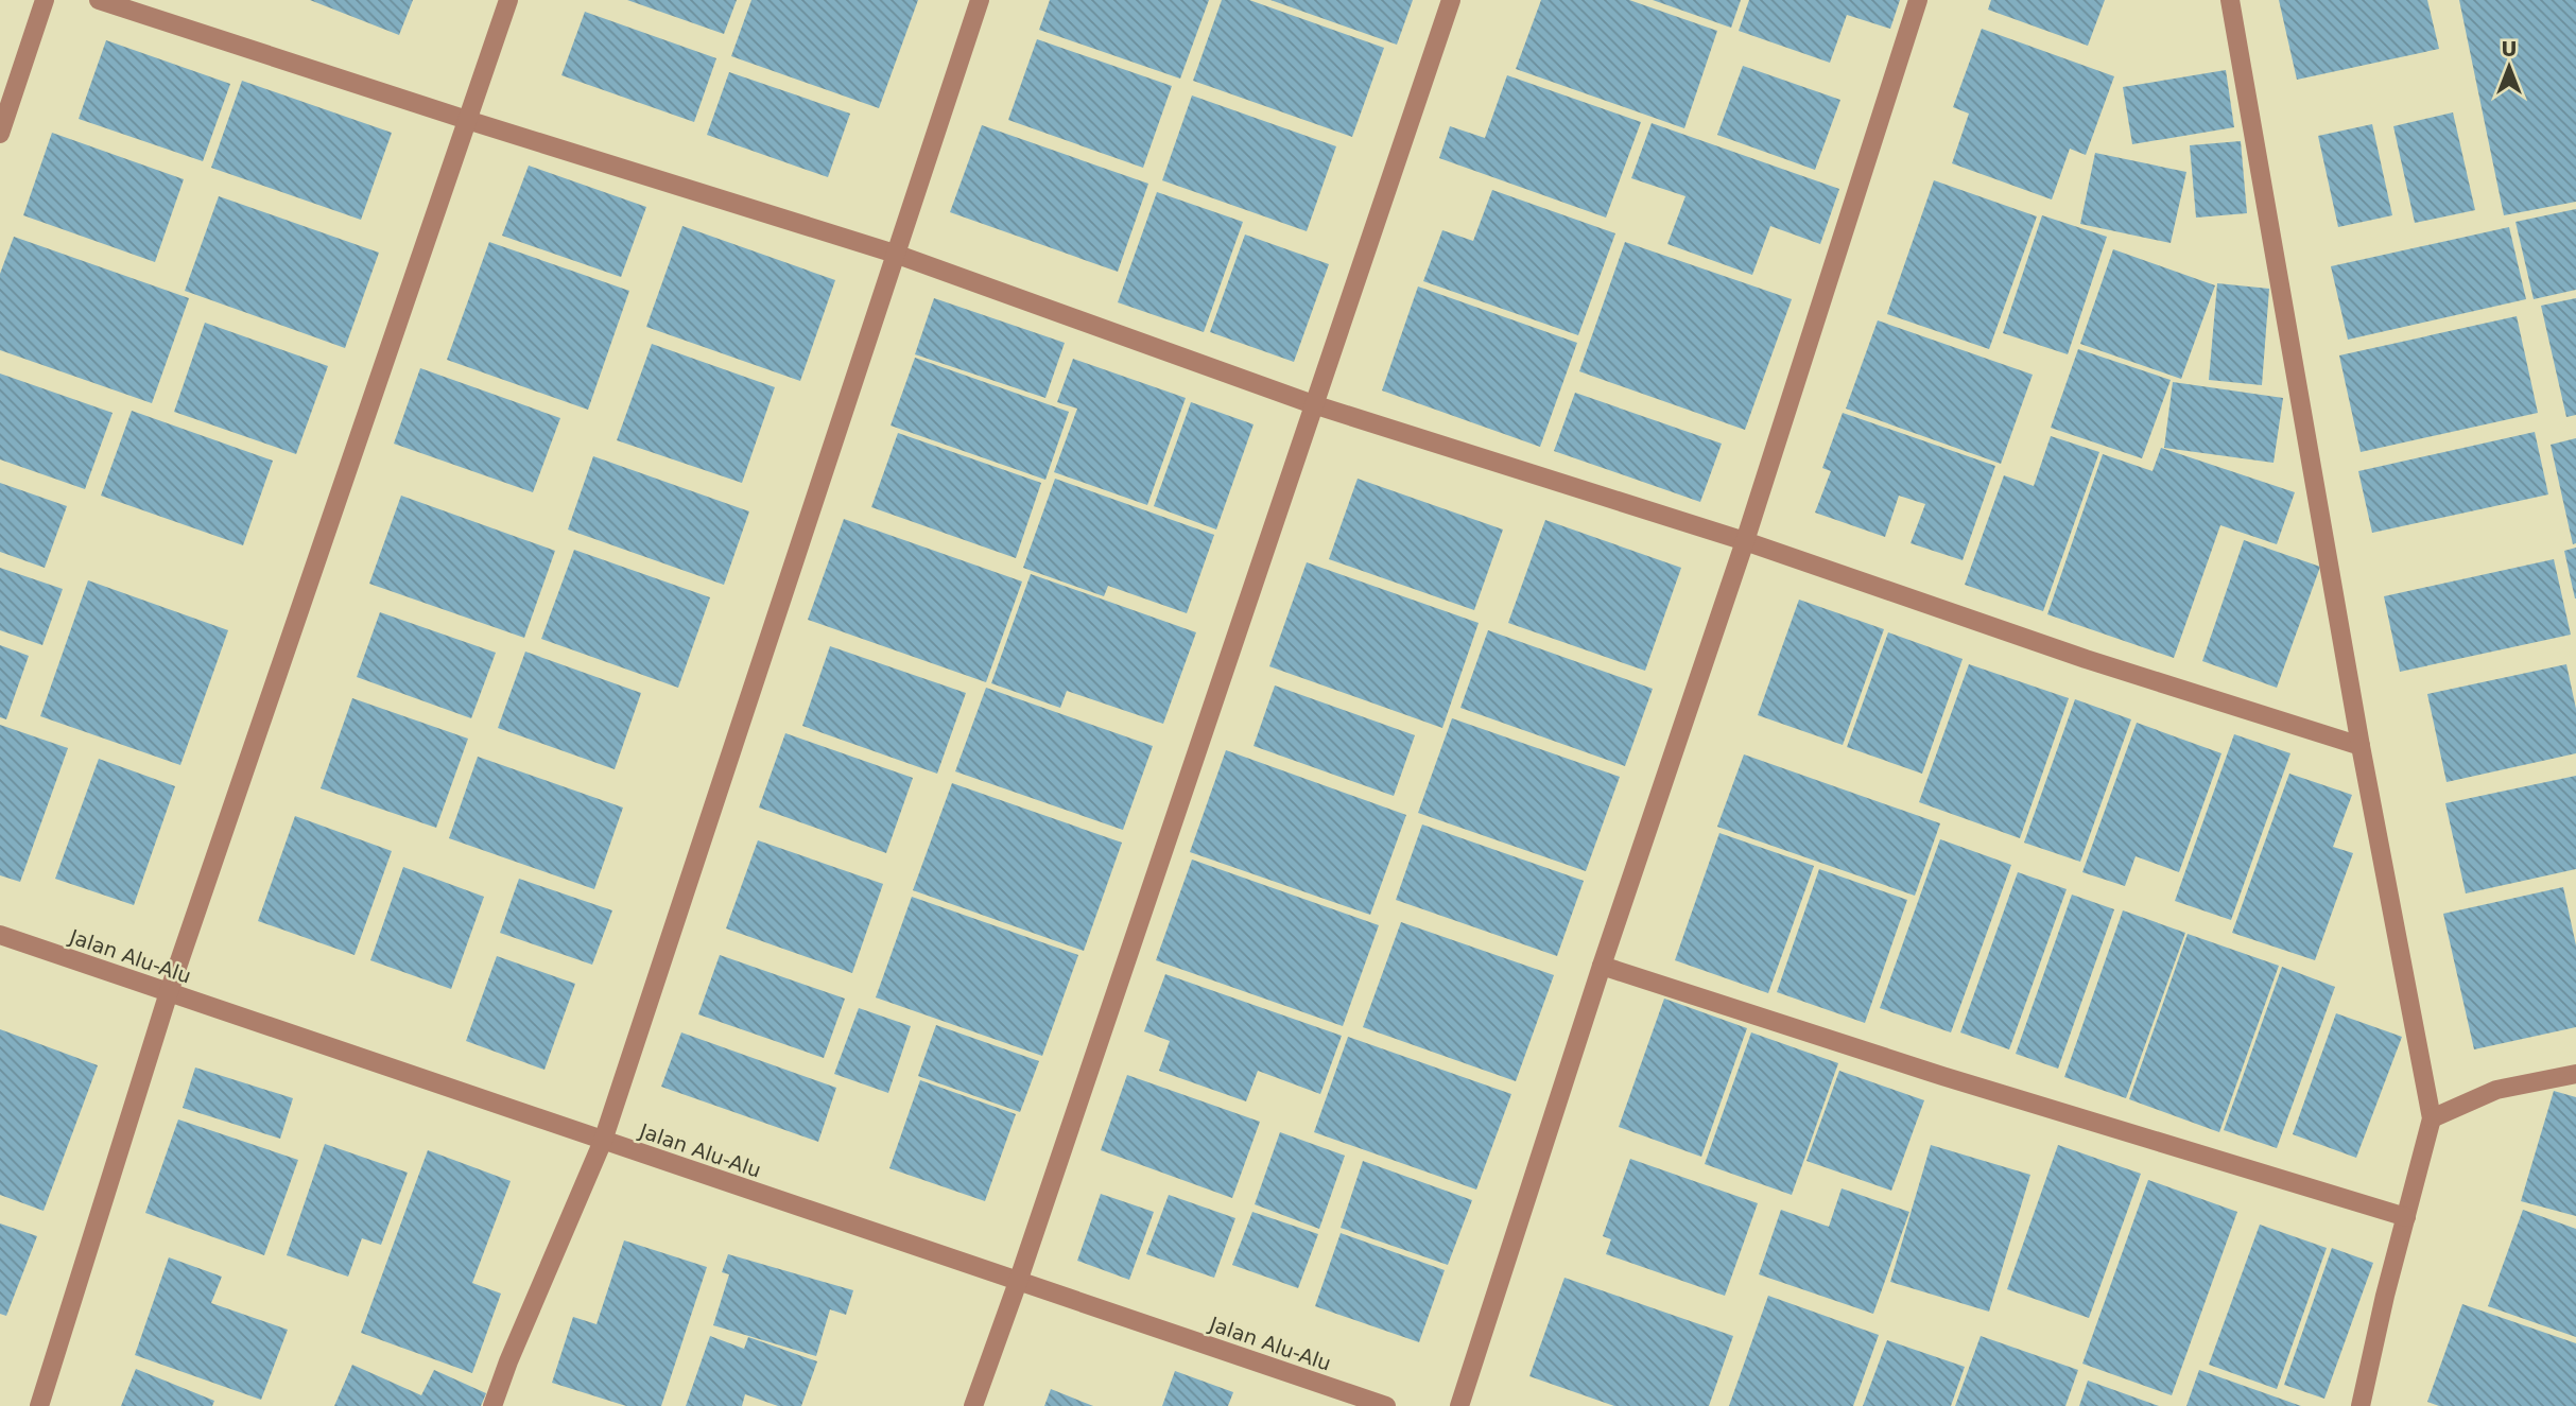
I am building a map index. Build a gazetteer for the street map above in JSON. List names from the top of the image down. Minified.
{"streets":{"street":["Jalan Alu-Alu"]},"north":"top"}
